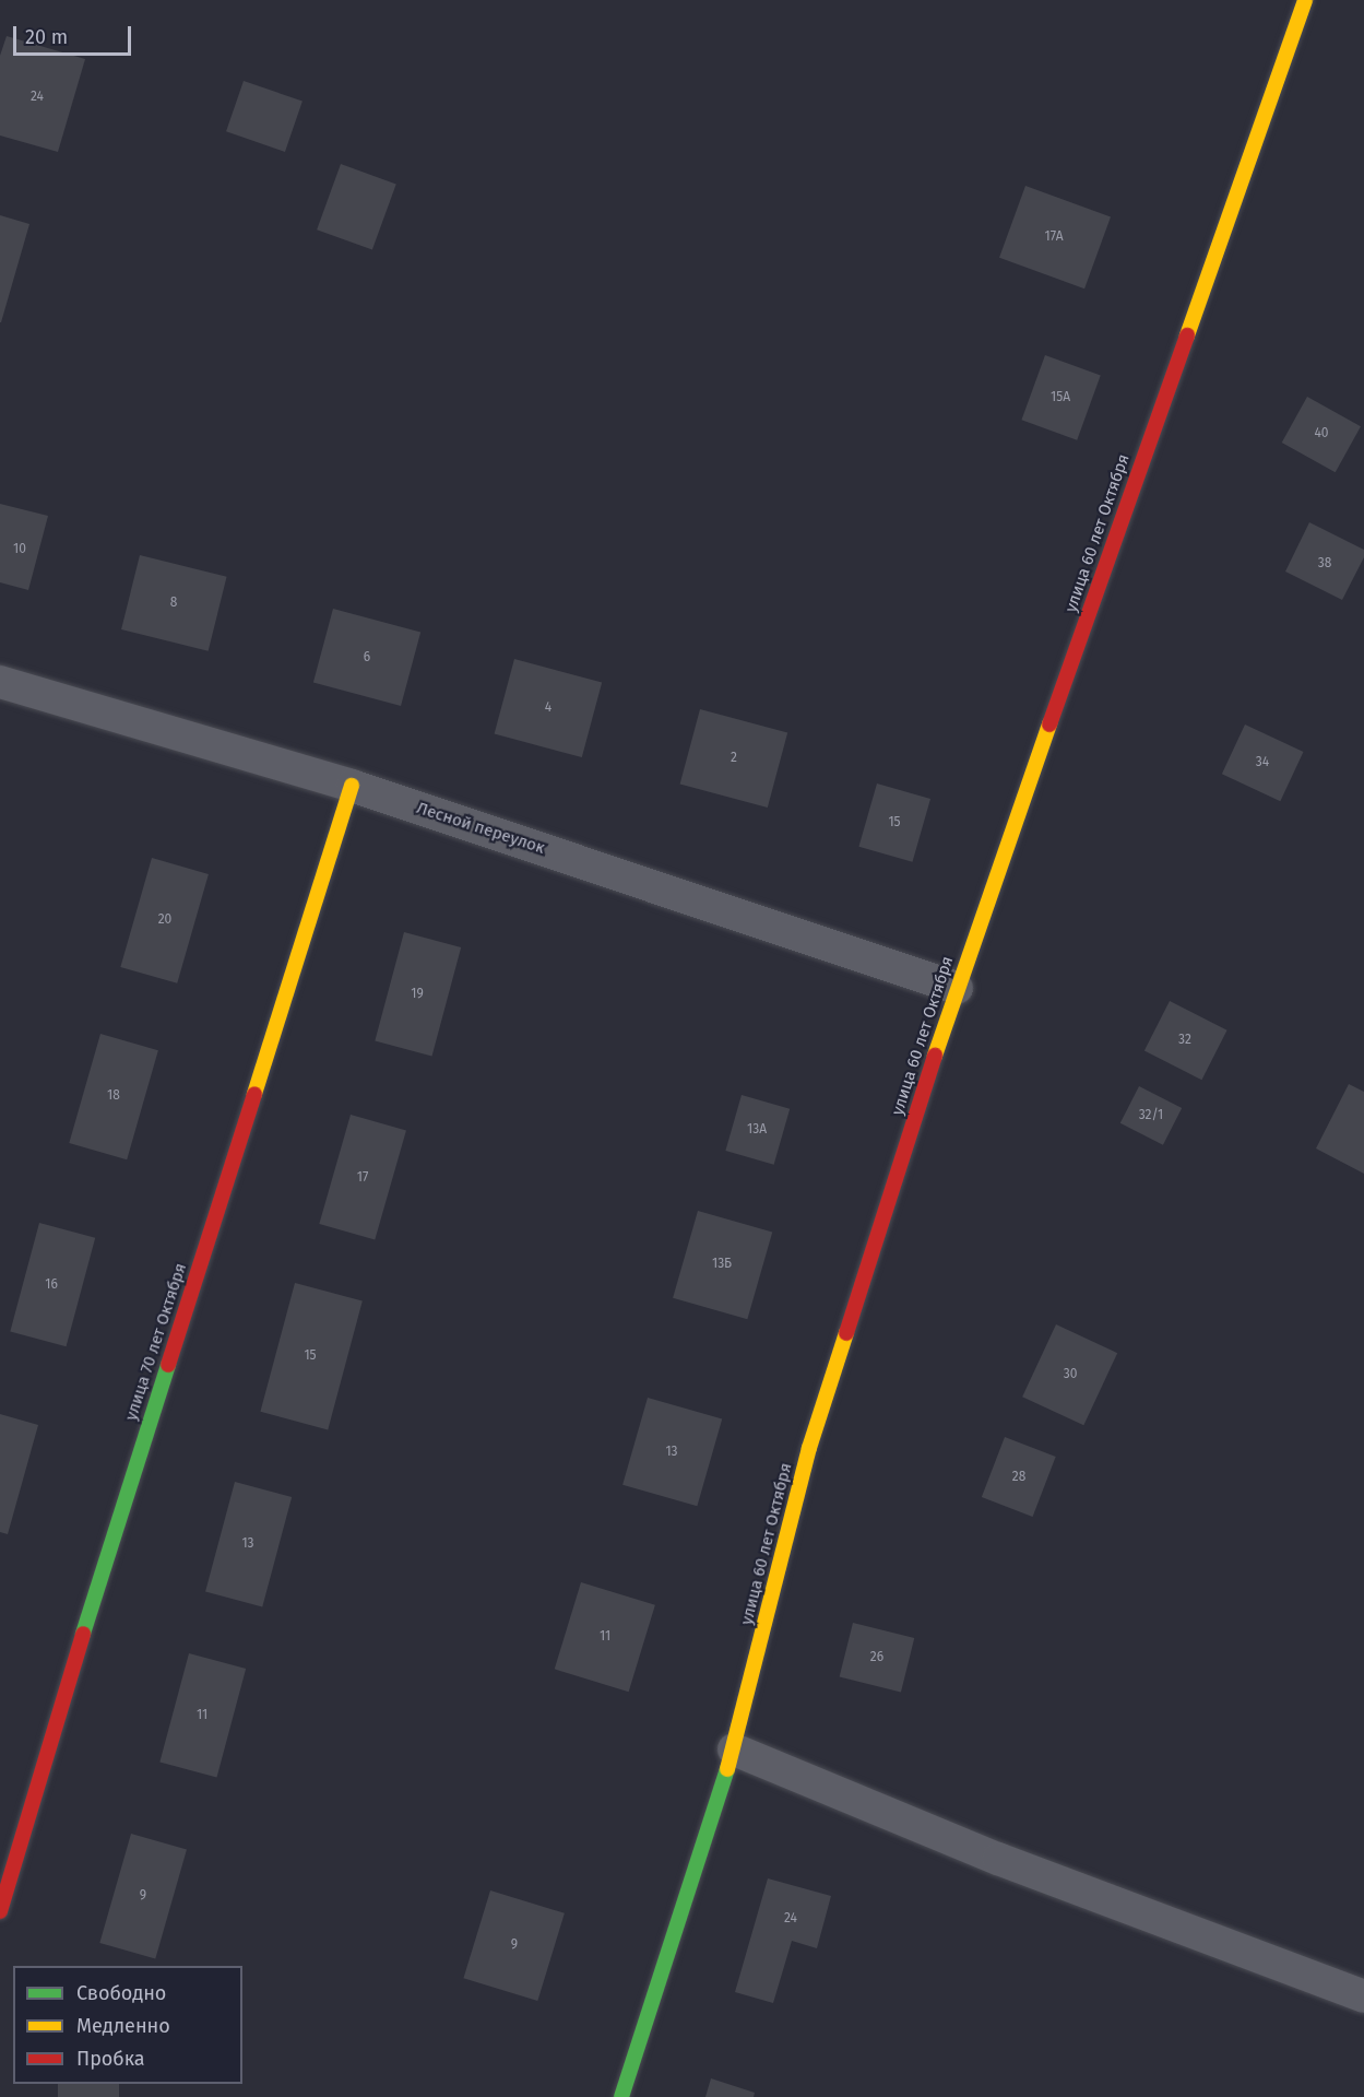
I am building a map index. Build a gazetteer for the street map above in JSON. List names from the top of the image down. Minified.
{"streets":{"street":["улица 60 лет Октября","Лесной переулок","улица 70 лет Октября"]},"crossings":[["улица 60 лет Октября","Лесной переулок"],["Лесной переулок","улица 70 лет Октября"]],"house_numbers":["24","17А","15А","40","10","38","8","6","4","2","34","15","20","19","32","18","32/1","13А","17","13Б","16","15","30","13","28","13","11","26","11","9","24","9"],"legend":["Свободно","Медленно","Пробка"],"scale_bar":"20 m"}
